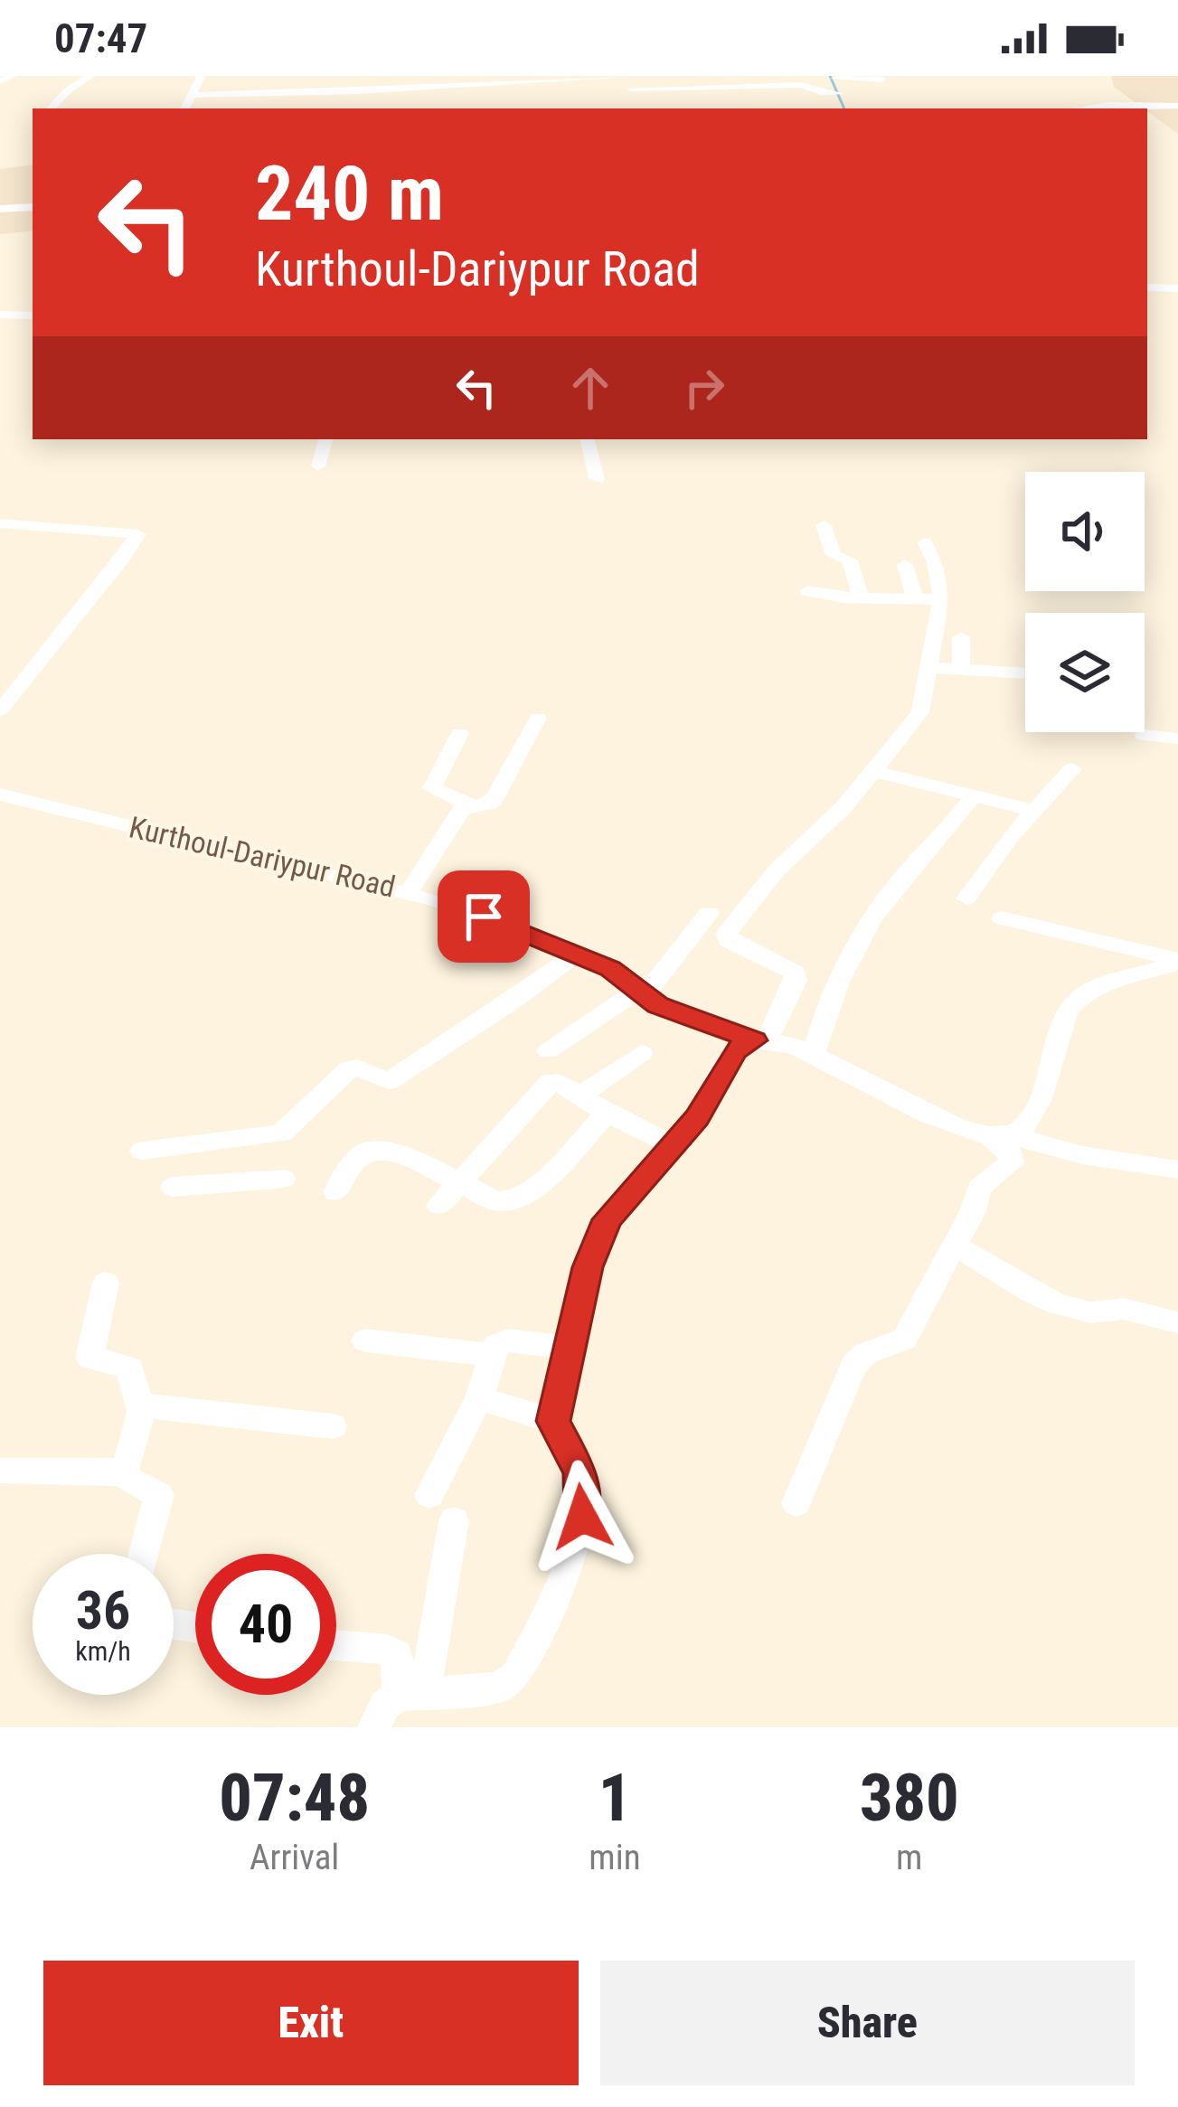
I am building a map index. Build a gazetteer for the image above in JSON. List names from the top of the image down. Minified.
{"streets":{"street":["Kurthoul-Dariypur Road"]},"page":{"status":"07:47","turn":["240 m","Kurthoul-Dariypur Road"],"speed":"36 km/h","limit":"40","eta":["07:48","Arrival","1","min","380","m"],"buttons":["Exit","Share"]}}
